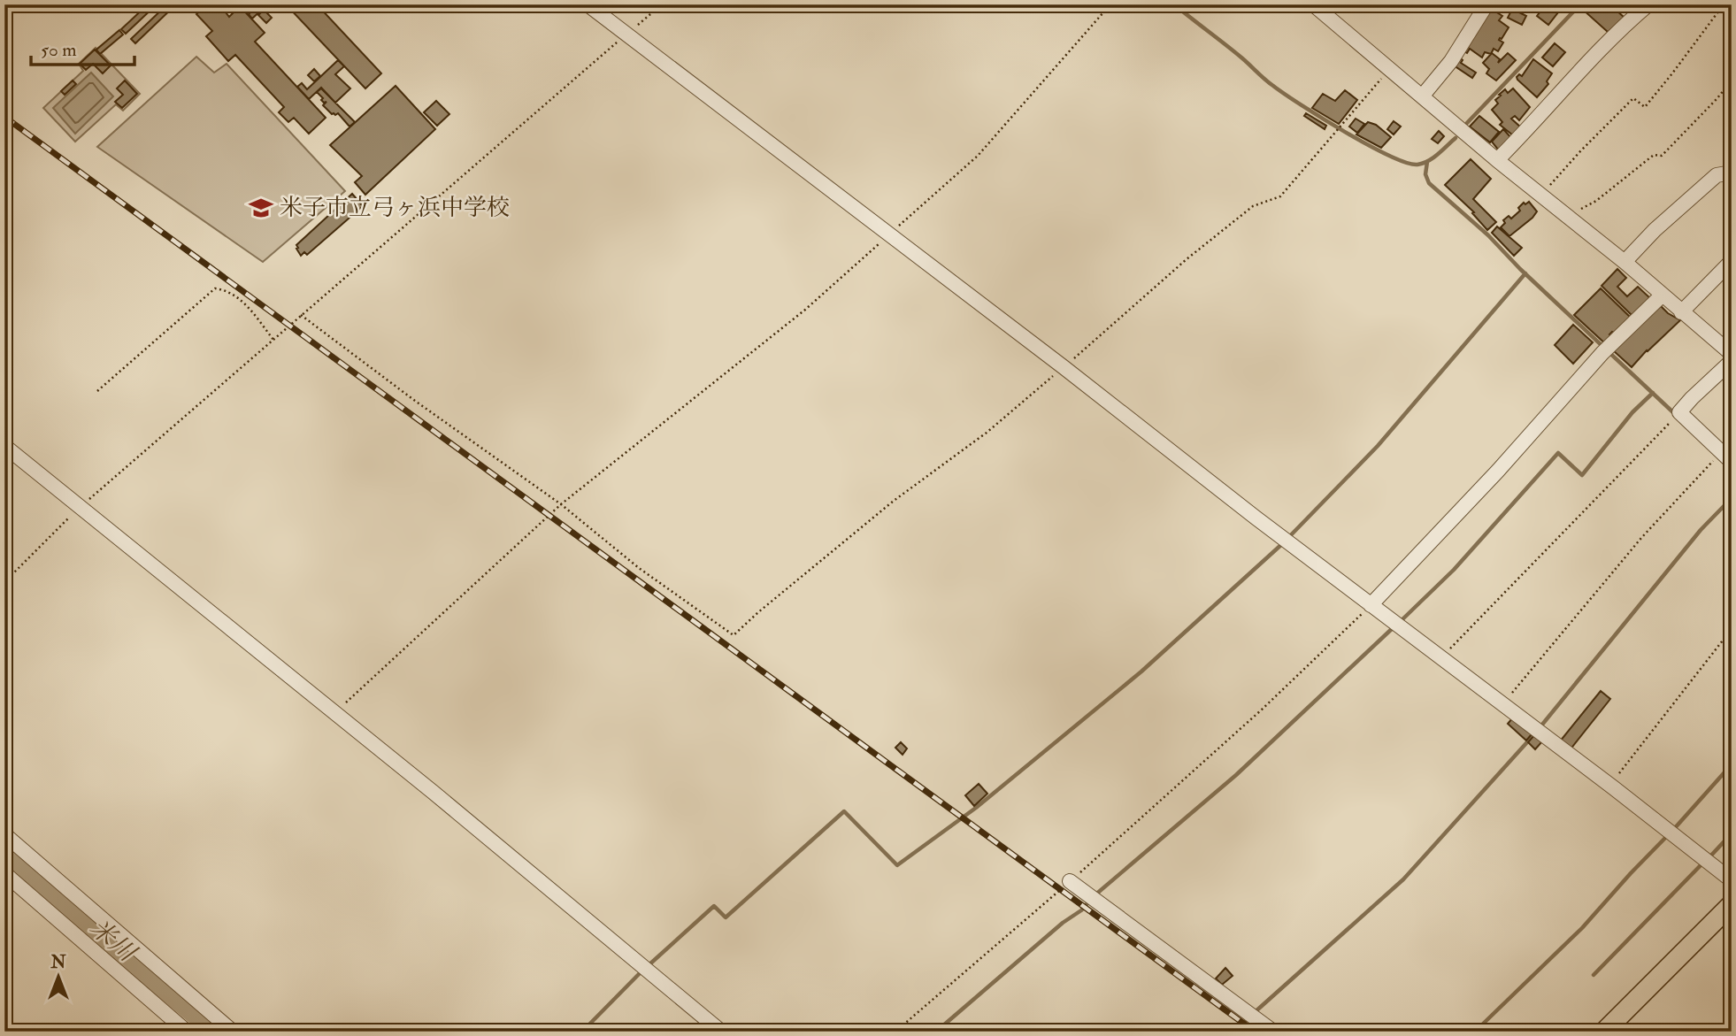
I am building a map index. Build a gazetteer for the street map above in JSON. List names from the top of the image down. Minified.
{"water":["米川"],"places":{"school or university":["米子市立弓ヶ浜中学校"]},"scale_bar":"50 m","north":"top"}
